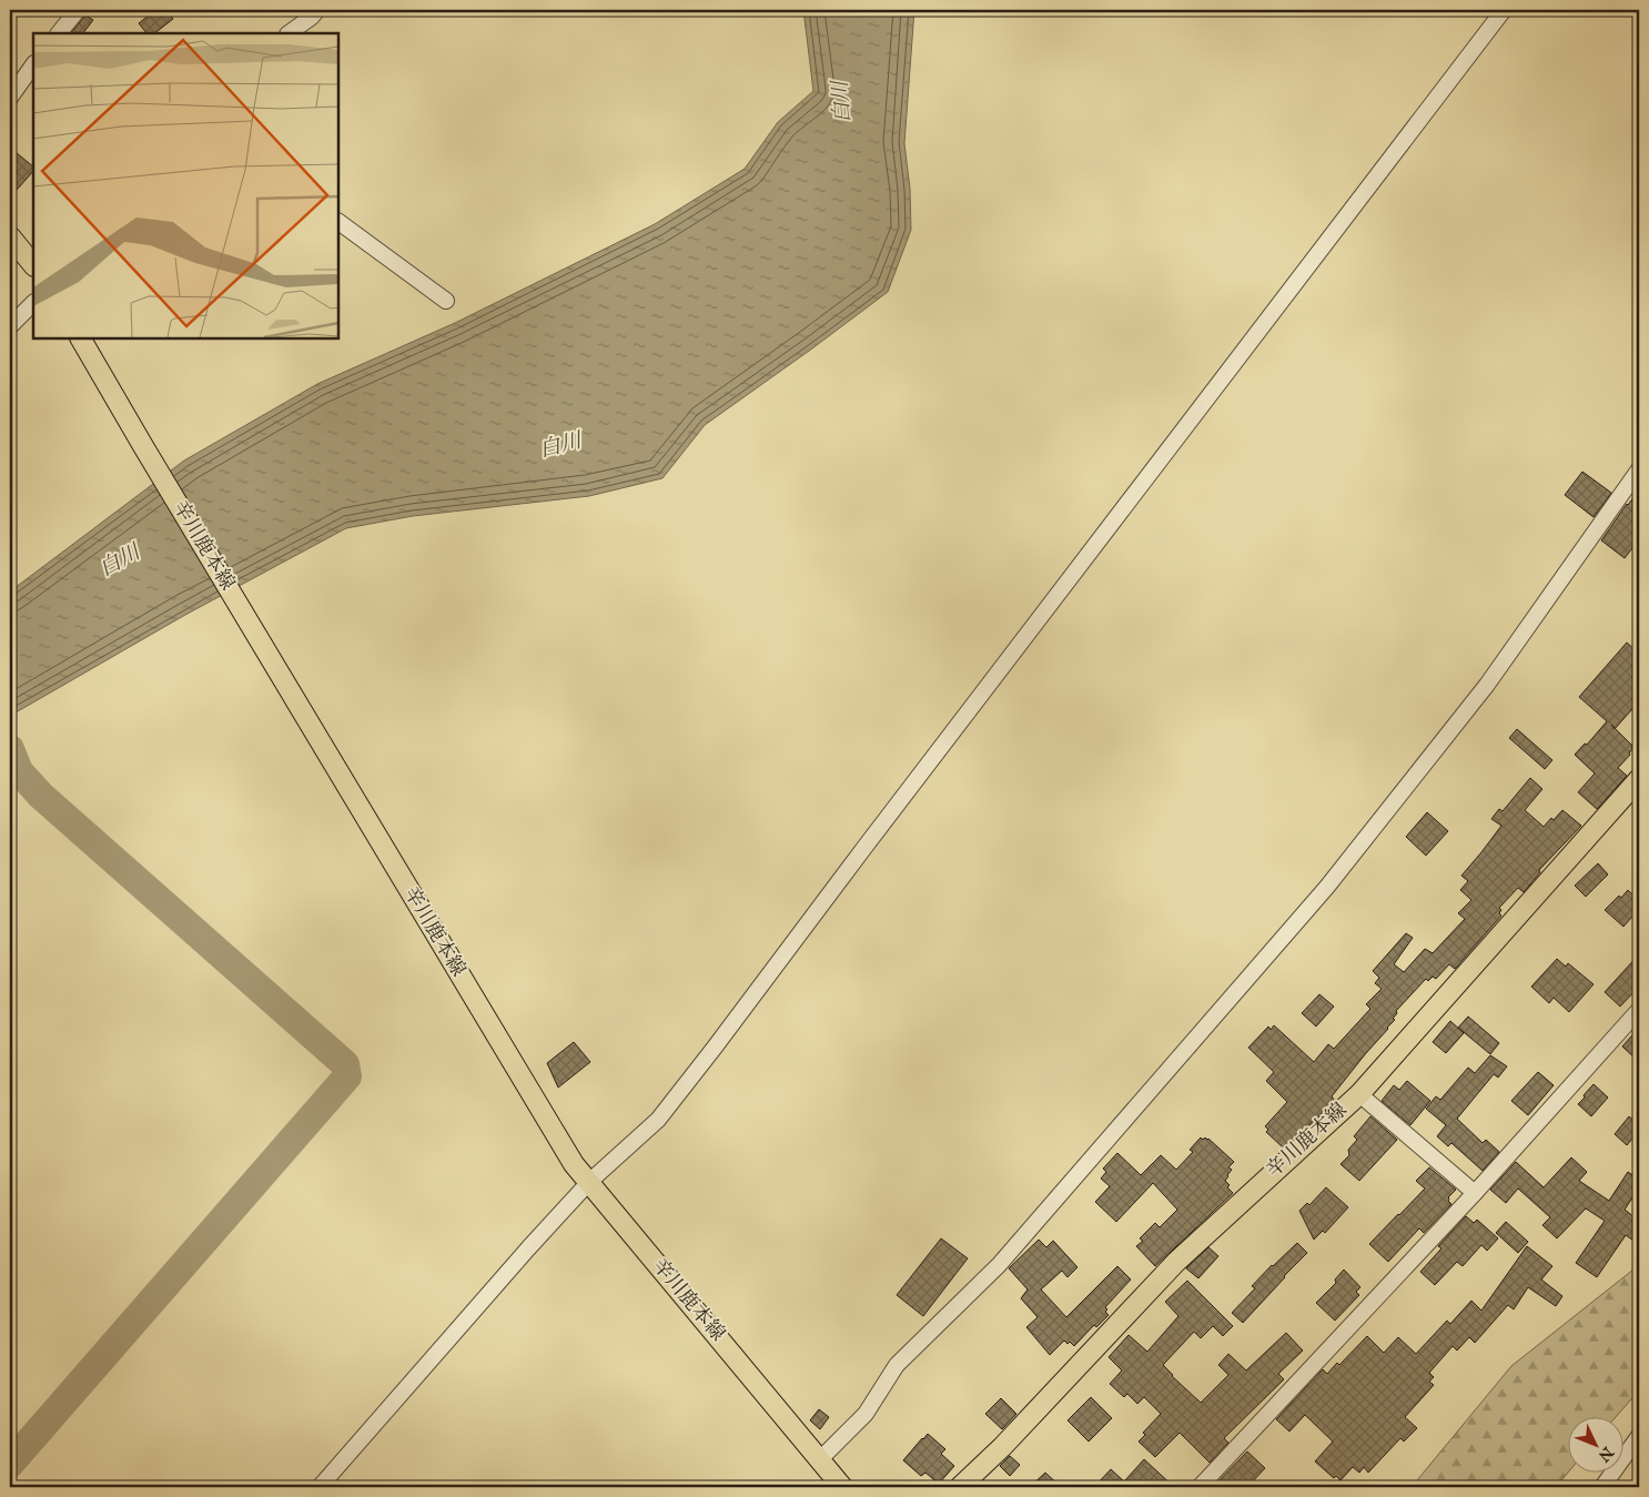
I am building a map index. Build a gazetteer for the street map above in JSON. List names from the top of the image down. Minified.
{"streets":{"main road":["辛川鹿本線"]},"water":["白川"],"north":"bottom right"}
